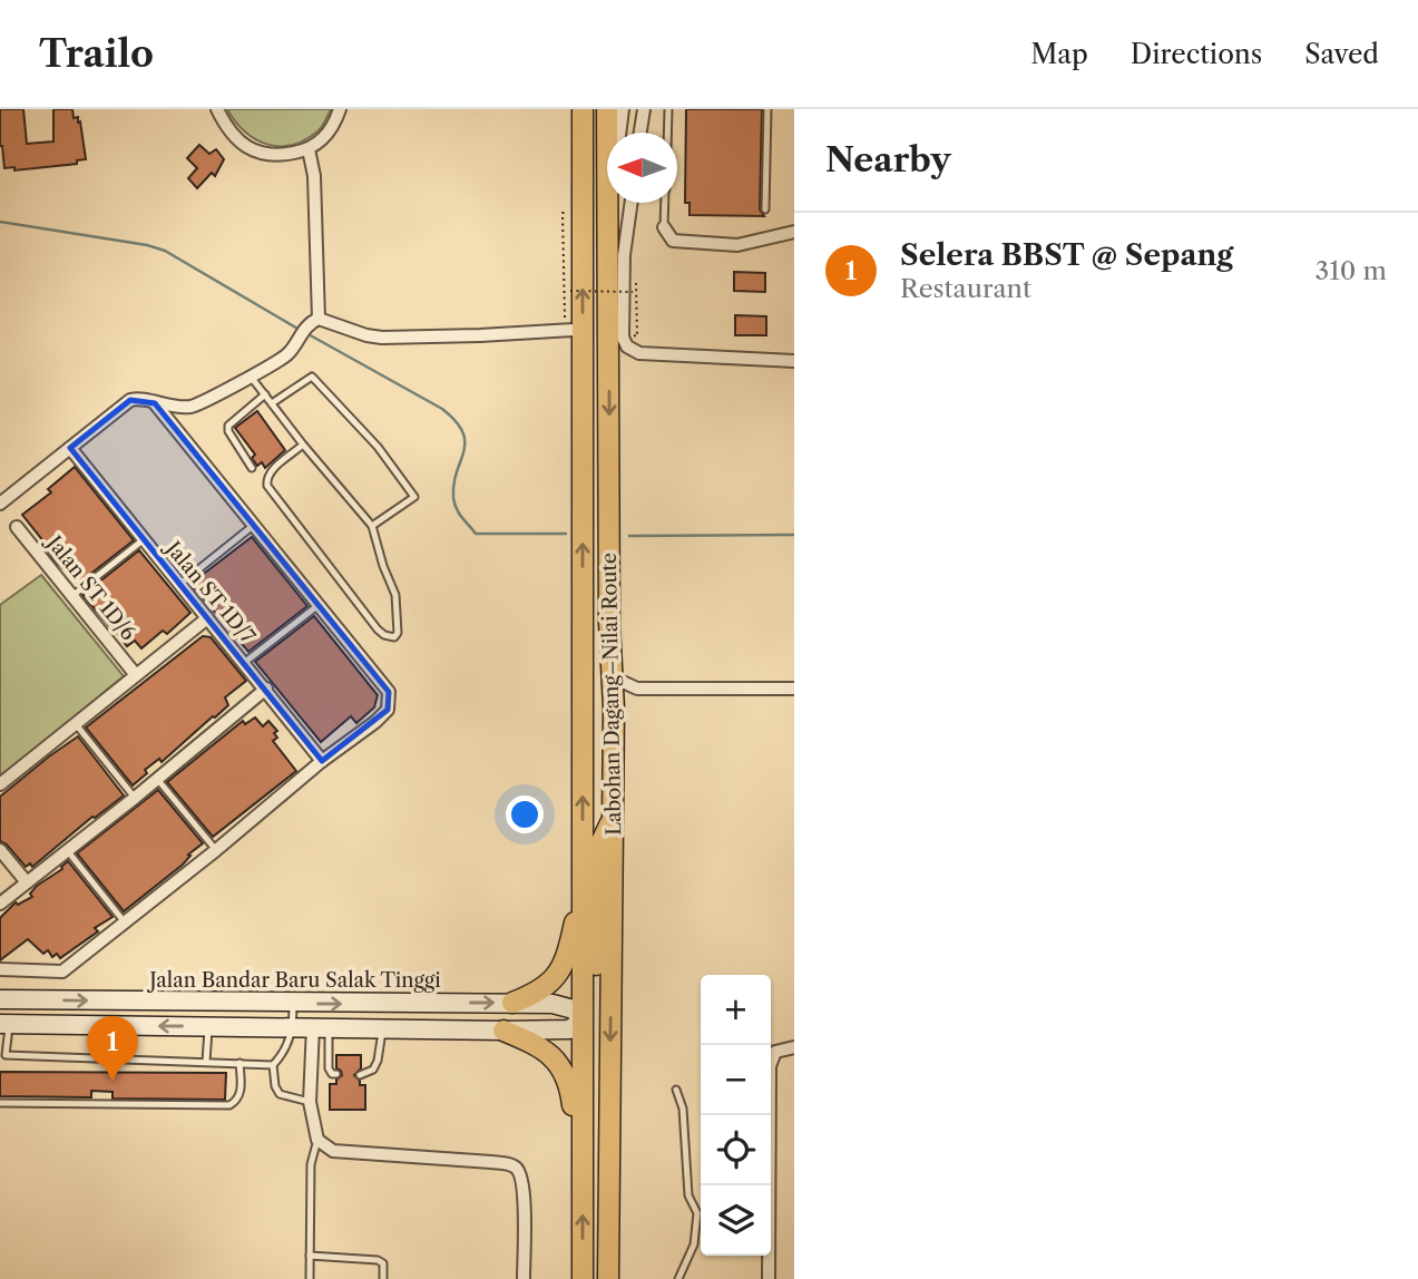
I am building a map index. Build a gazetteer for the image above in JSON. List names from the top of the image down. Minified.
{"streets":{"main road":["Labohan Dagang–Nilai Route","Jalan Bandar Baru Salak Tinggi"],"street":["Jalan ST 1D/6","Jalan ST 1D/7"]},"crossings":[["Labohan Dagang–Nilai Route","Jalan Bandar Baru Salak Tinggi"]],"north":"left","page":{"header":"Trailo","nav":["Map","Directions","Saved"],"heading":"Nearby","list":[{"mark":"1","name":"Selera BBST @ Sepang","note":"Restaurant","value":"310 m"}],"map_buttons":["+","−"],"pins":"1"}}
